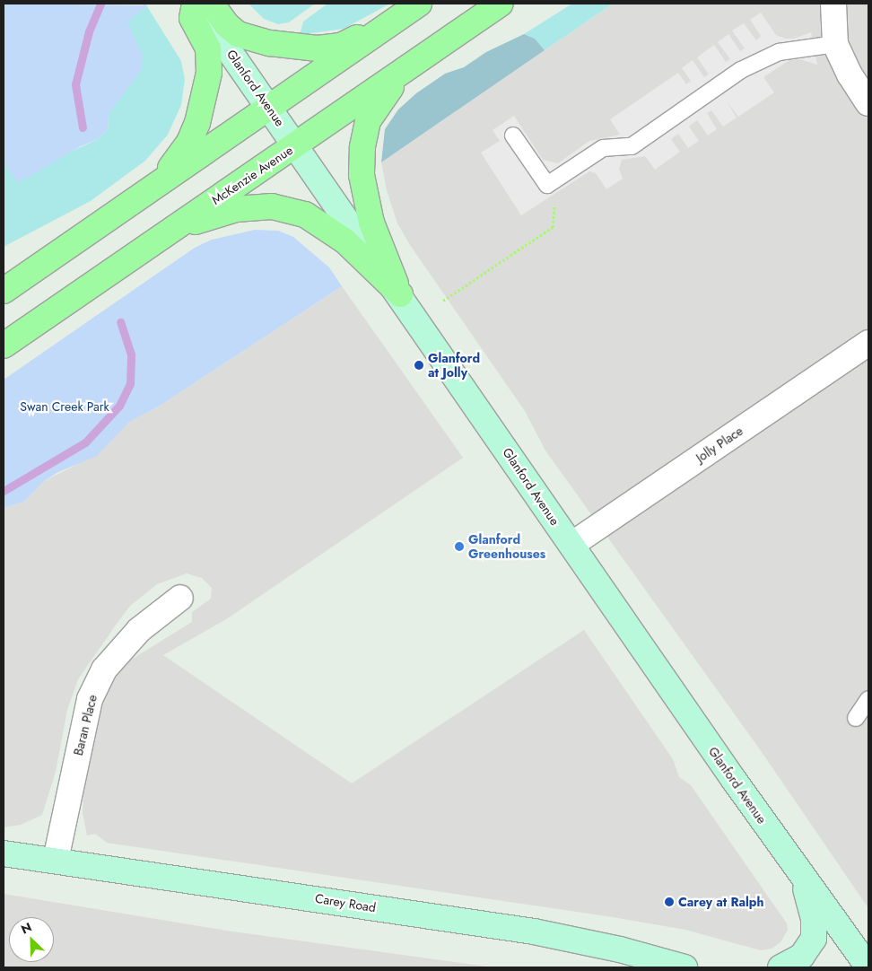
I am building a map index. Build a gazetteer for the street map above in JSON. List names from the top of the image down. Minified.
{"streets":{"main road":["Glanford Avenue","McKenzie Avenue","Carey Road"],"street":["Jolly Place","Baran Place"]},"crossings":[["Glanford Avenue","McKenzie Avenue"],["Glanford Avenue","Jolly Place"],["Baran Place","Carey Road"]],"parks":["Swan Creek Park"],"places":["Glanford at Jolly","Glanford Greenhouses","Carey at Ralph"],"north":"top left"}
